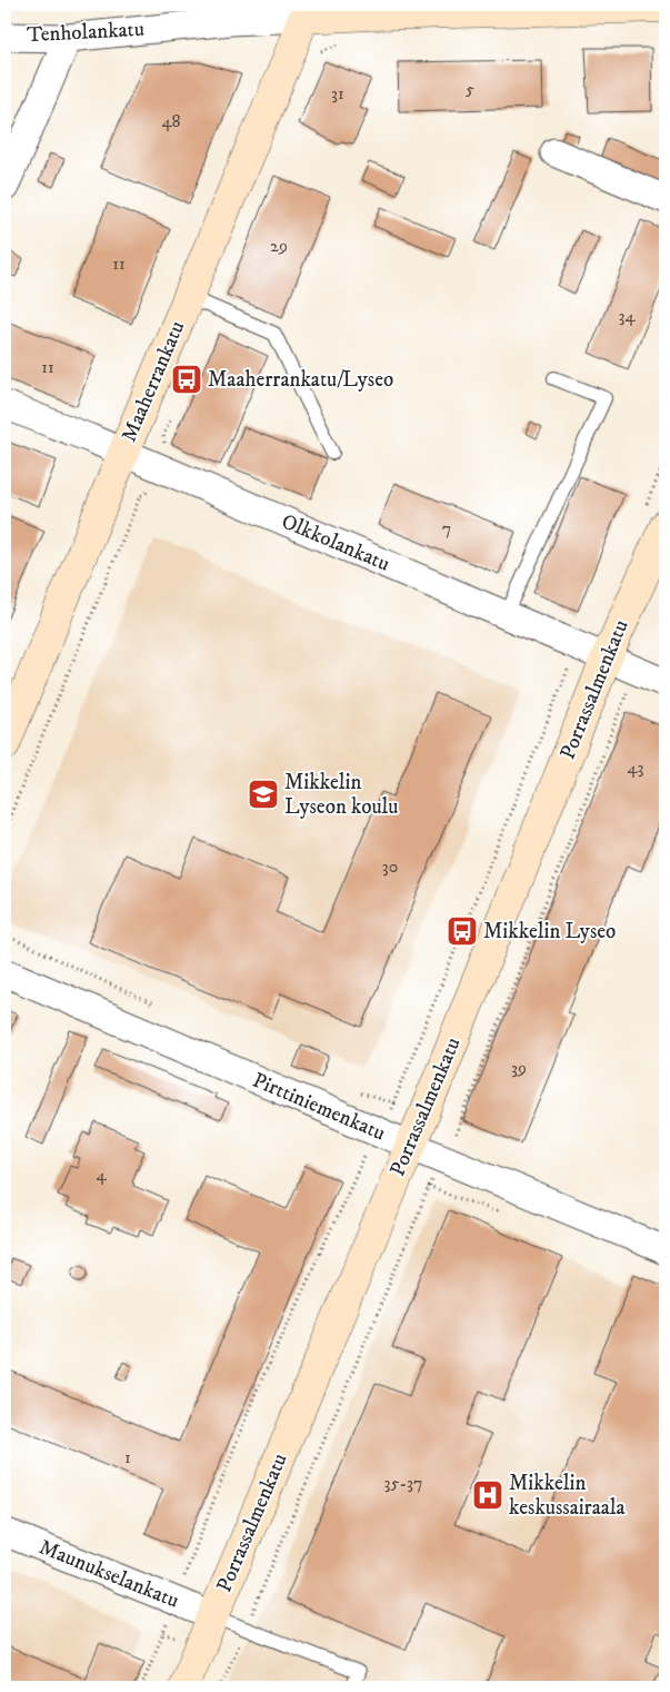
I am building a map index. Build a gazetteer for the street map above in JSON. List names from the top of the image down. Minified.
{"streets":{"street":["Tenholankatu","Maaherrankatu","Olkkolankatu","Porrassalmenkatu","Pirttiniemenkatu","Maunukselankatu"]},"crossings":[["Tenholankatu","Maaherrankatu"],["Maaherrankatu","Olkkolankatu"],["Olkkolankatu","Porrassalmenkatu"],["Porrassalmenkatu","Pirttiniemenkatu"],["Porrassalmenkatu","Maunukselankatu"]],"places":{"bus stop":["Maaherrankatu/Lyseo","Mikkelin Lyseo"],"school or university":["Mikkelin Lyseon koulu"],"hospital":["Mikkelin keskussairaala"]},"house_numbers":["5","31","48","29","11","34","11","7","43","30","39","4","1","35-37"]}
